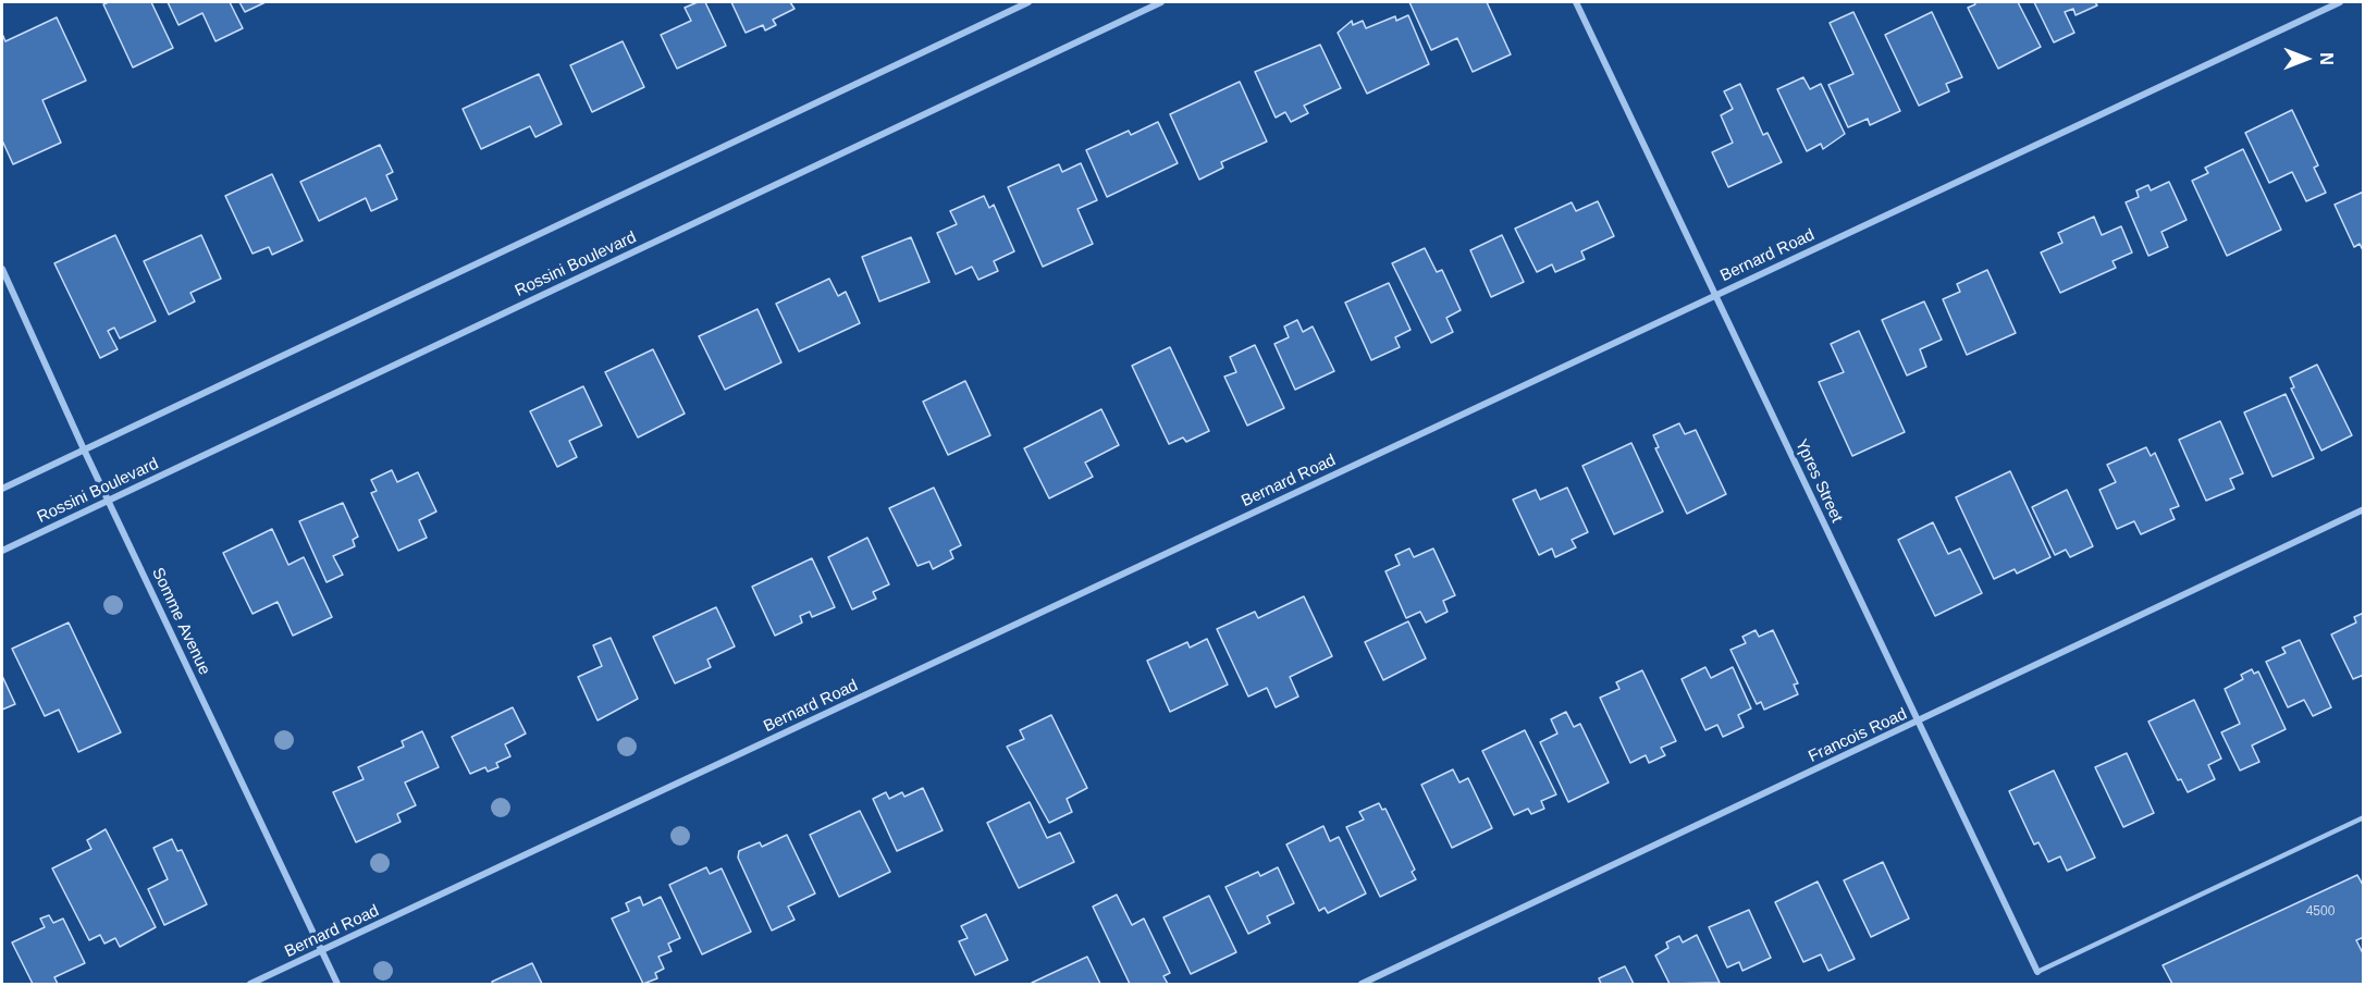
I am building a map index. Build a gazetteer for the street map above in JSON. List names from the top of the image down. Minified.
{"streets":{"street":["Bernard Road","Rossini Boulevard","Ypres Street","Somme Avenue","Francois Road"]},"crossings":[["Bernard Road","Ypres Street"],["Bernard Road","Somme Avenue"],["Rossini Boulevard","Somme Avenue"],["Ypres Street","Francois Road"]],"house_numbers":["4500"],"north":"right"}
